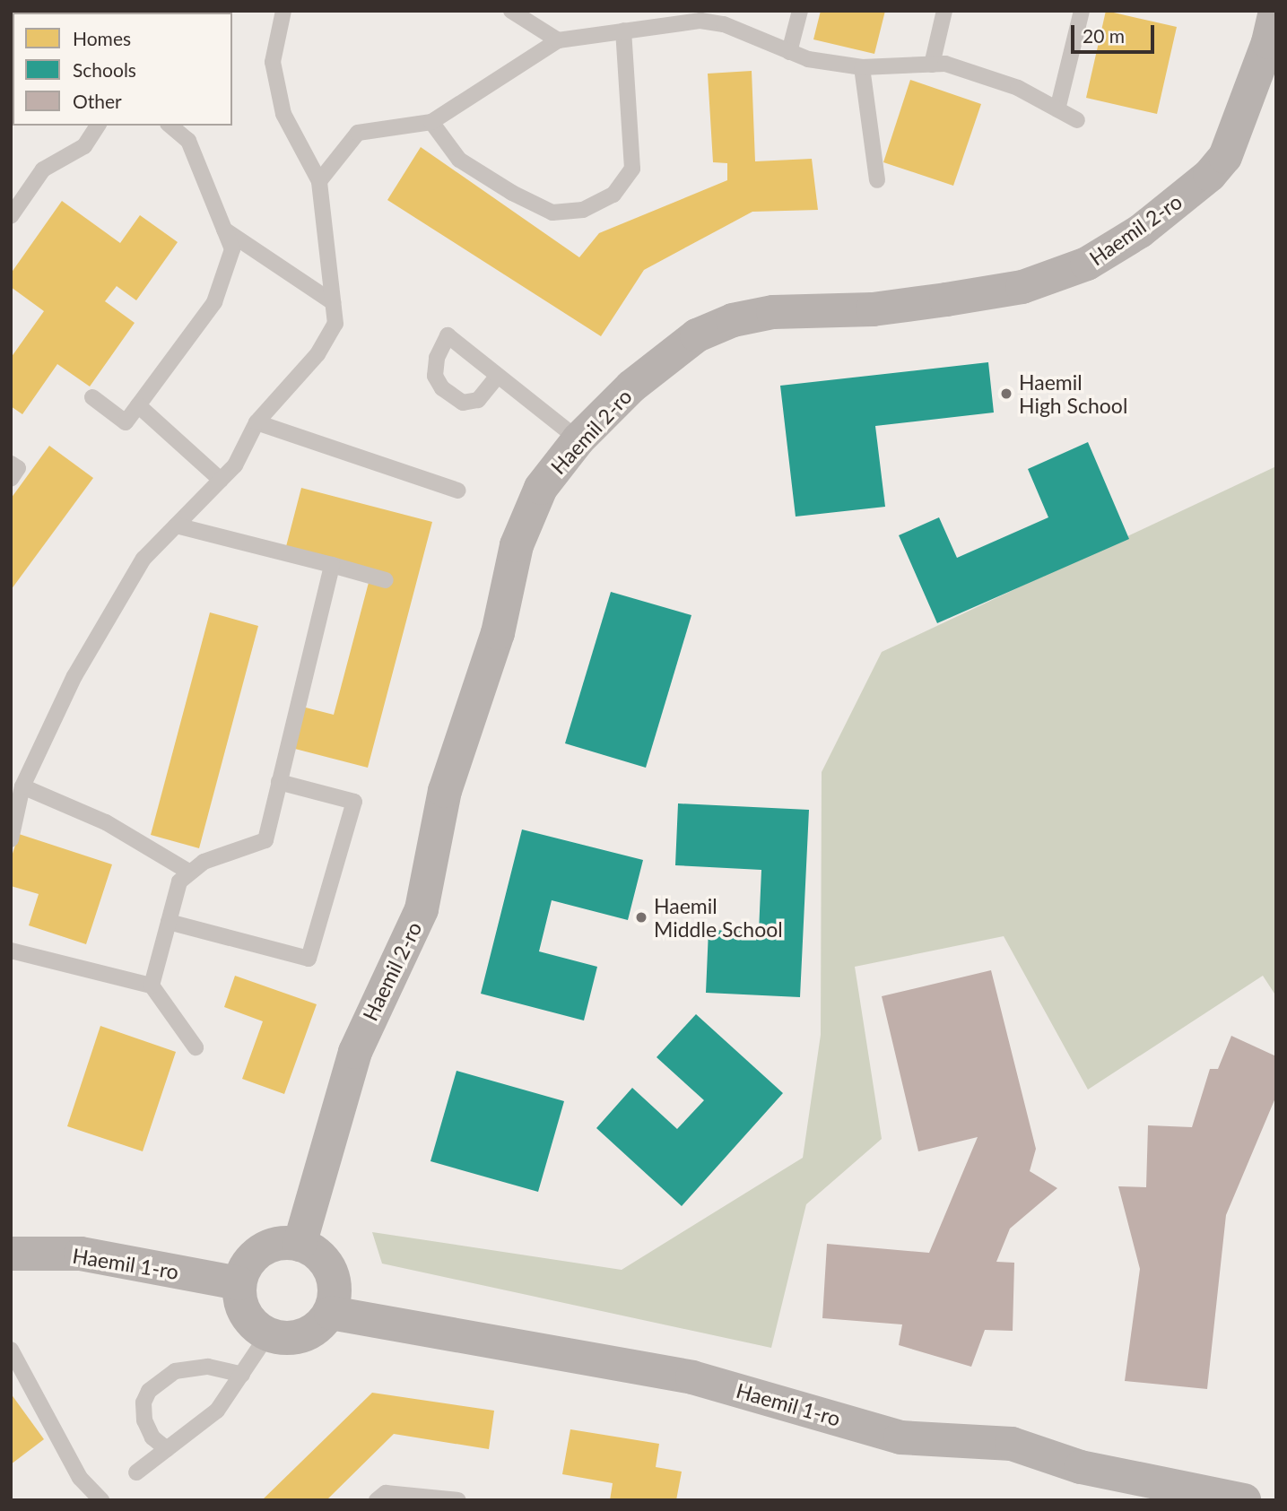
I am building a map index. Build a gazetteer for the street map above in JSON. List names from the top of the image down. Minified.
{"streets":{"street":["Haemil 2-ro","Haemil 1-ro"]},"crossings":[["Haemil 2-ro","Haemil 1-ro"]],"places":["Haemil High School","Haemil Middle School"],"legend":["Homes","Schools","Other"],"scale_bar":"20 m"}
